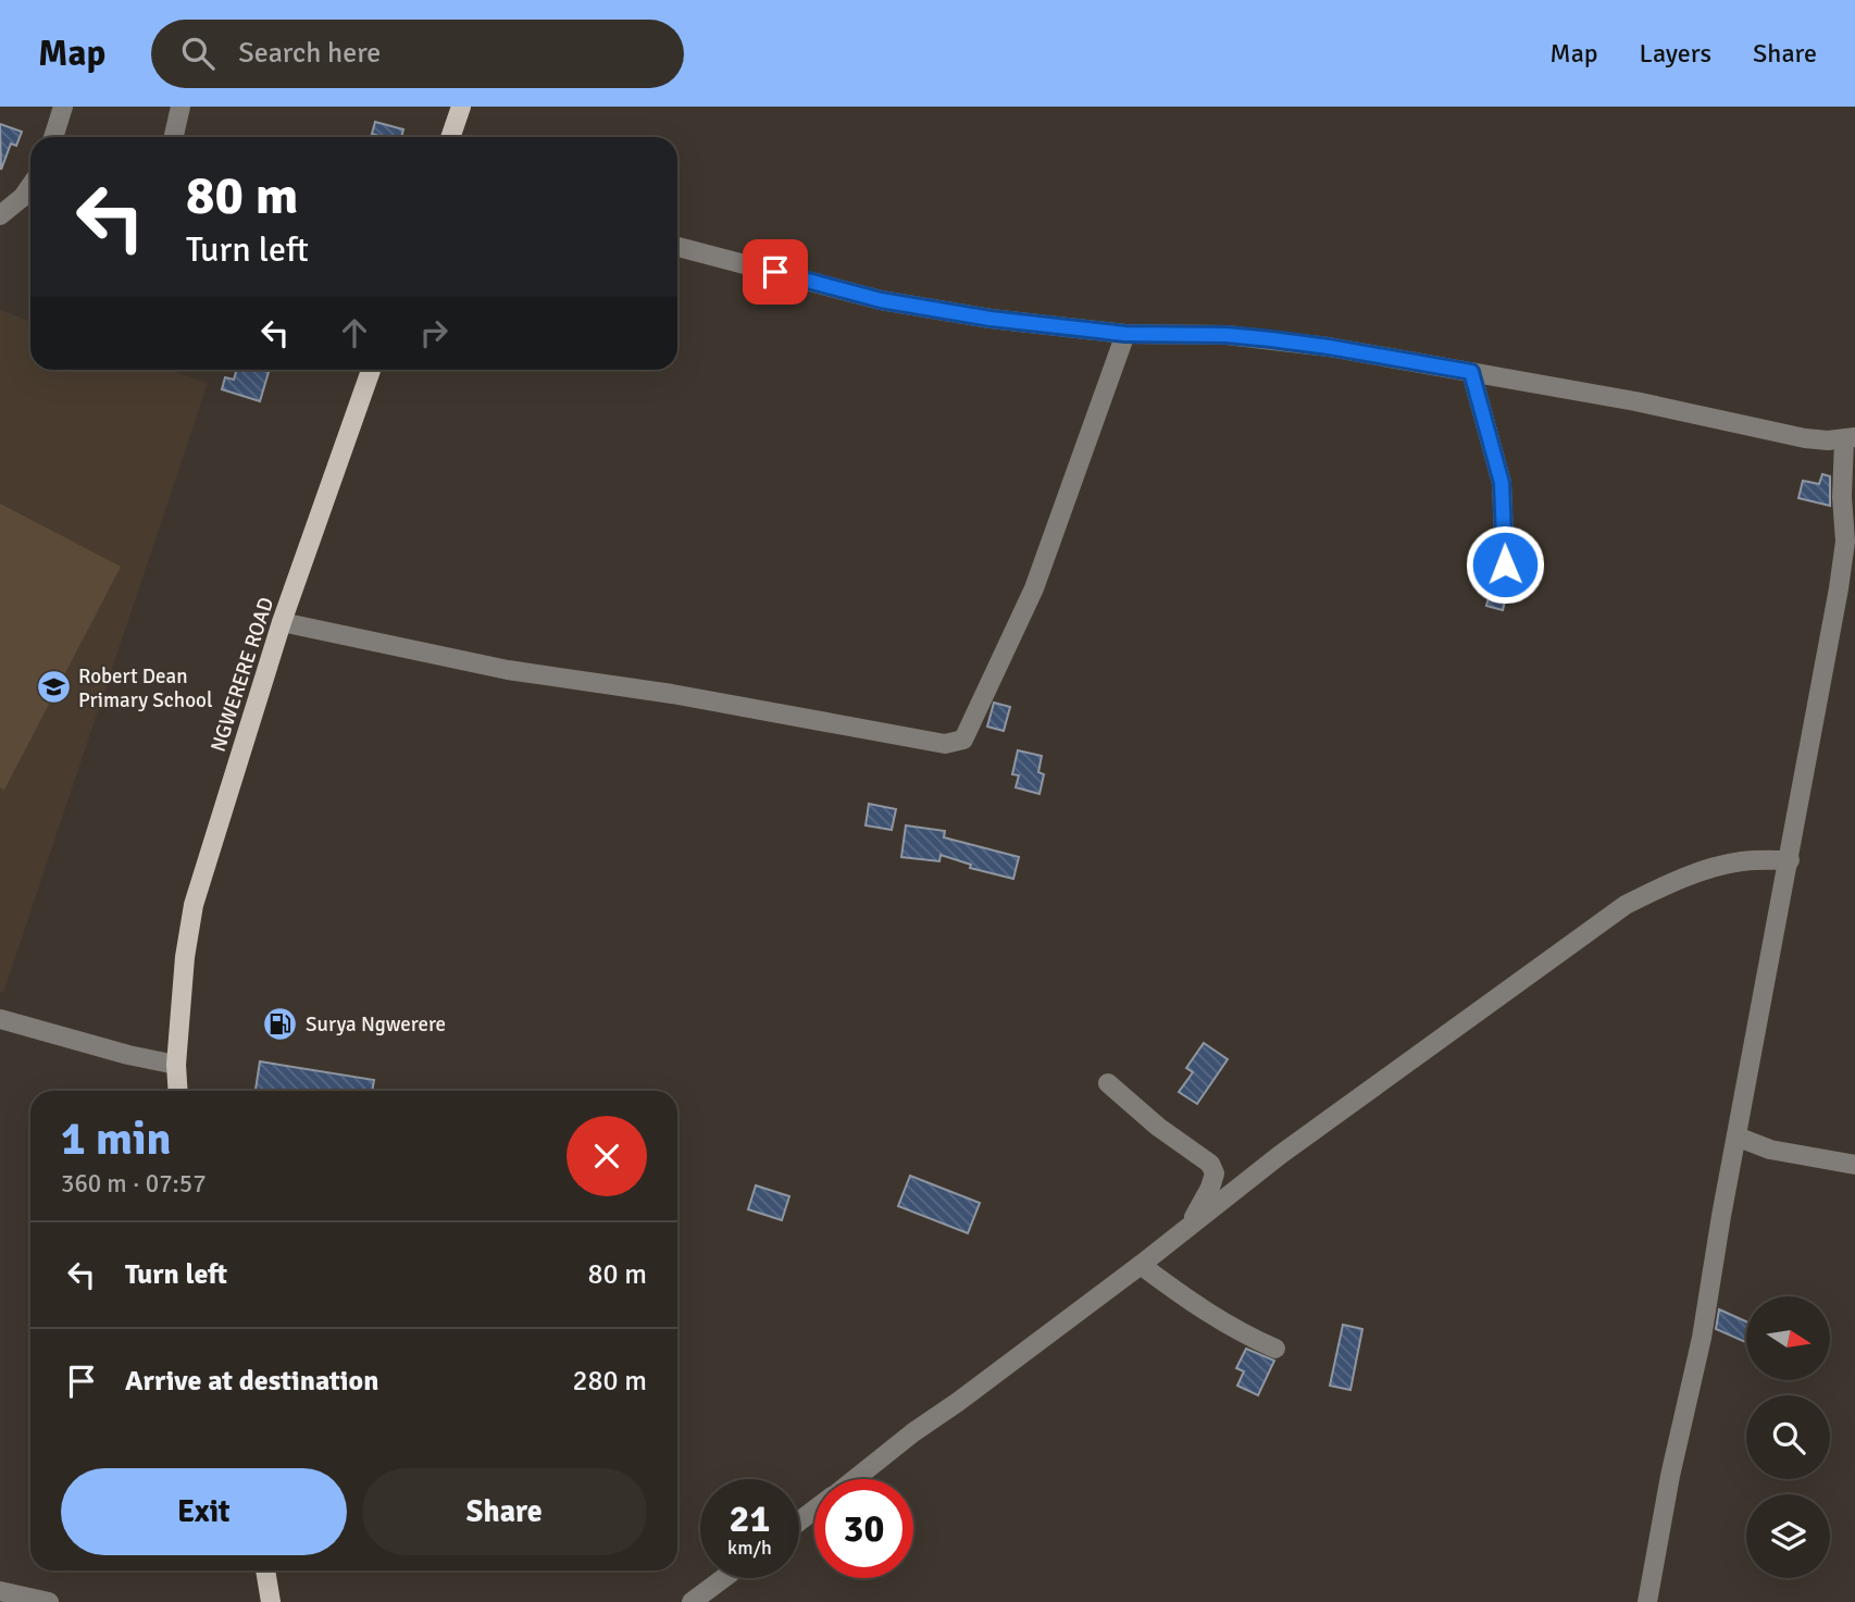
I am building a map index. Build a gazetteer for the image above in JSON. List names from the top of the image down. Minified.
{"streets":{"main road":["NGWERERE ROAD"]},"places":{"school or university":["Robert Dean Primary School"],"fuel station":["Surya Ngwerere"]},"north":"right","page":{"header":"Map","search":"Search here","nav":["Map","Layers","Share"],"turn":["80 m","Turn left"],"heading":["1 min","360 m · 07:57"],"list":[{"name":"Turn left","value":"80 m"},{"name":"Arrive at destination","value":"280 m"}],"buttons":["Exit","Share"],"speed":"21 km/h","limit":"30"}}
